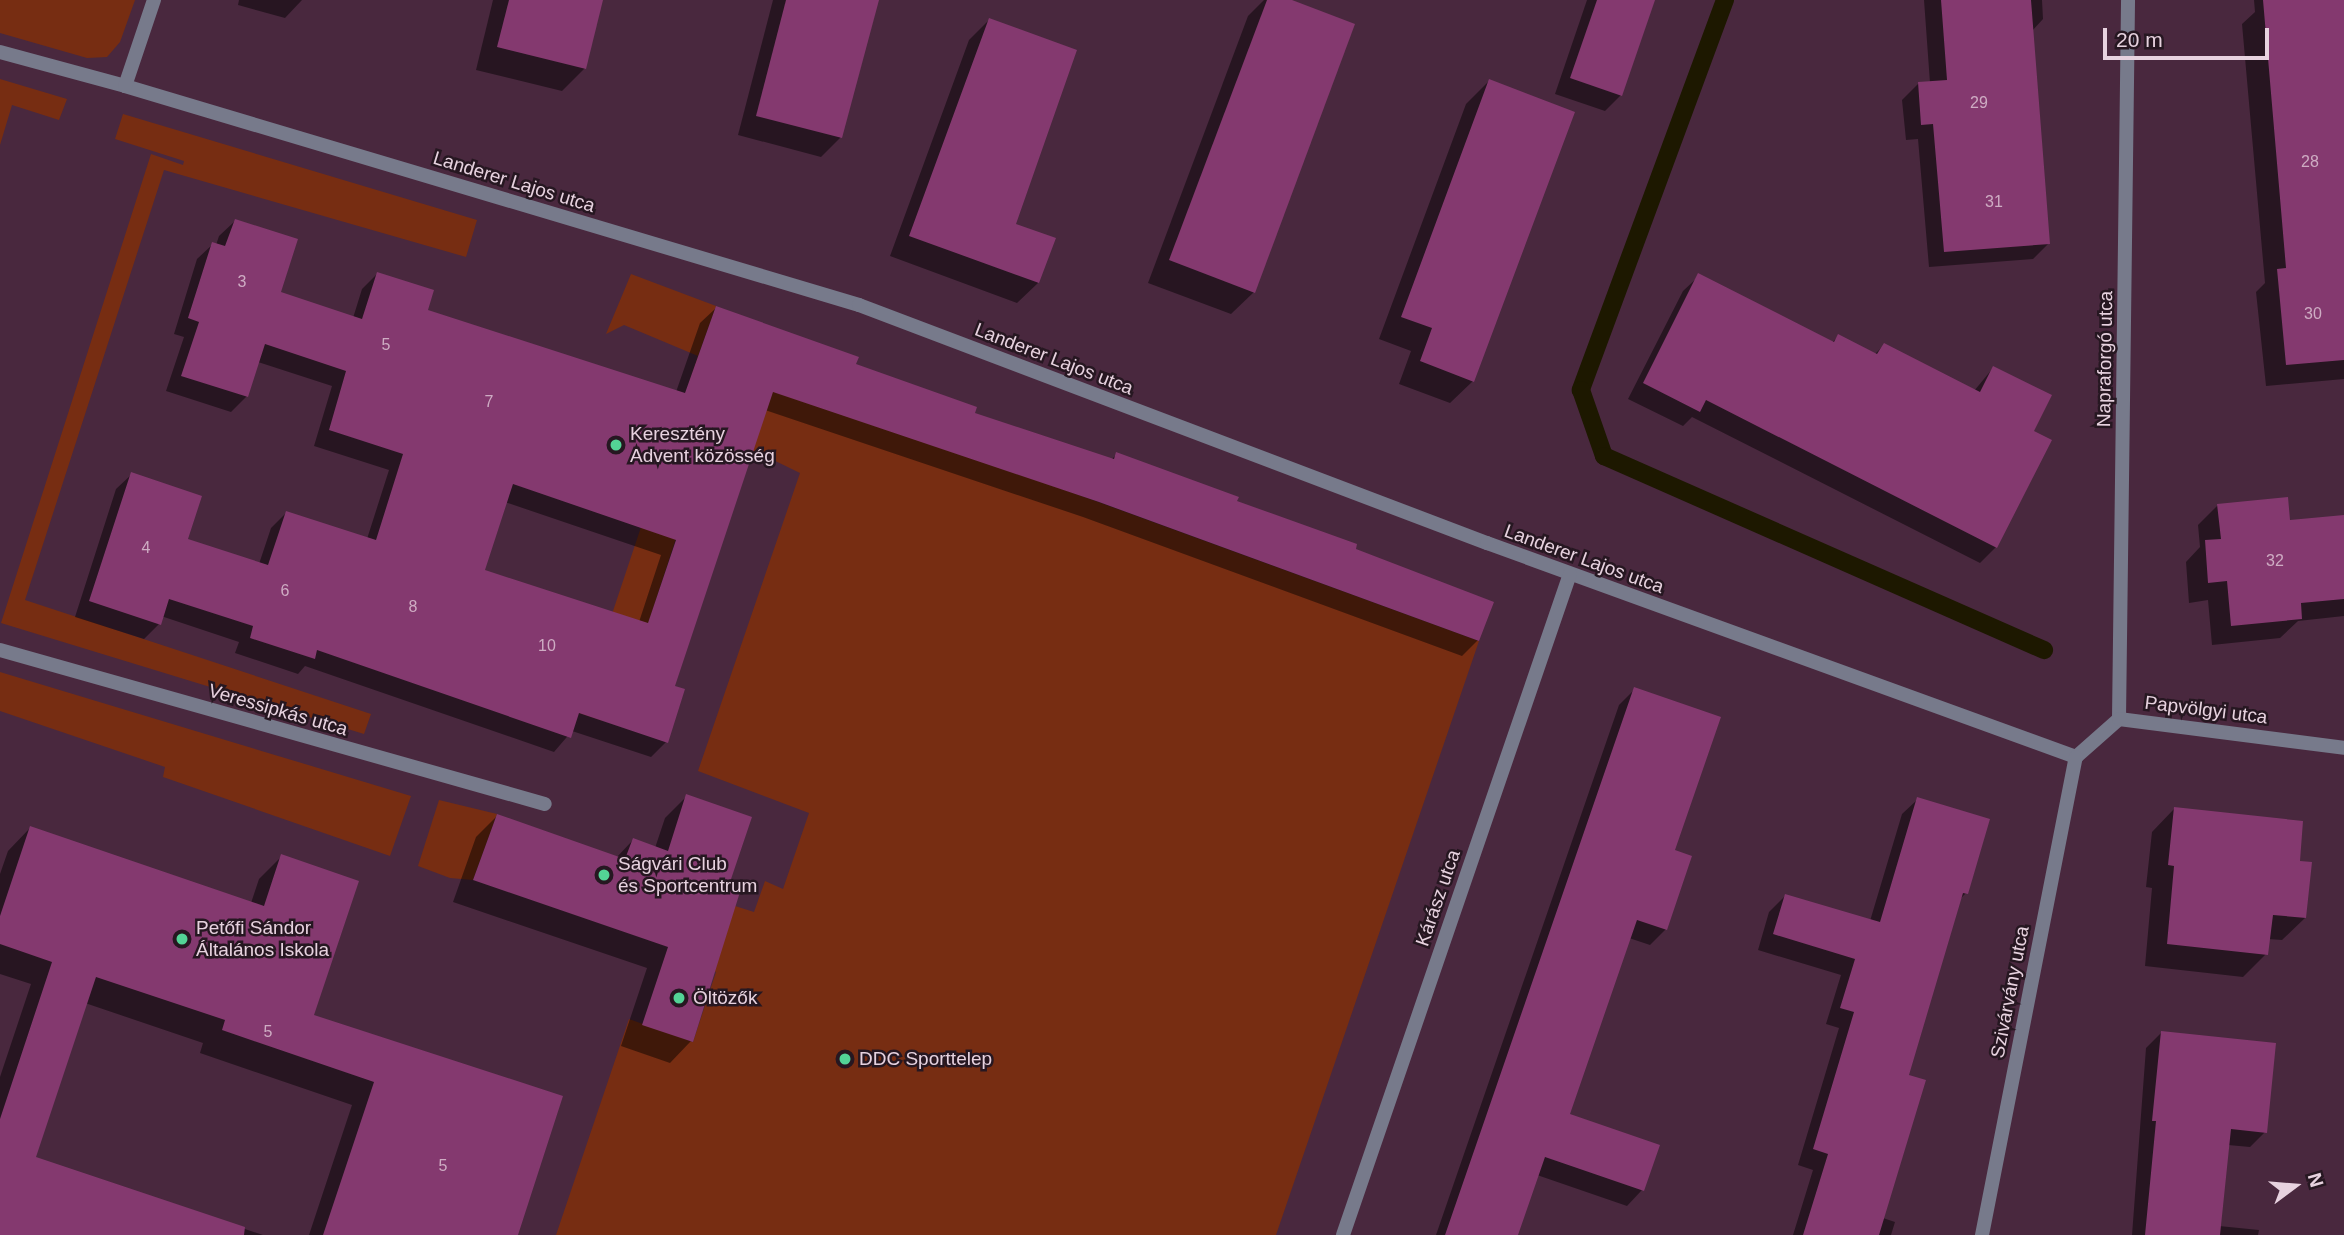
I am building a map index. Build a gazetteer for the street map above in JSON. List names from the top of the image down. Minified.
{"streets":{"street":["Landerer Lajos utca","Napraforgó utca","Veressipkás utca","Papvölgyi utca","Kárász utca","Szivárvány utca"]},"crossings":[["Landerer Lajos utca","Papvölgyi utca"],["Landerer Lajos utca","Kárász utca"],["Landerer Lajos utca","Szivárvány utca"],["Napraforgó utca","Papvölgyi utca"],["Papvölgyi utca","Szivárvány utca"]],"places":["Keresztény Advent közösség","Ságvári Club és Sportcentrum","Petőfi Sándor Általános Iskola","Öltözők","DDC Sporttelep"],"house_numbers":["29","28","31","3","30","5","7","4","32","6","8","10","5","5"],"scale_bar":"20 m","north":"right"}
